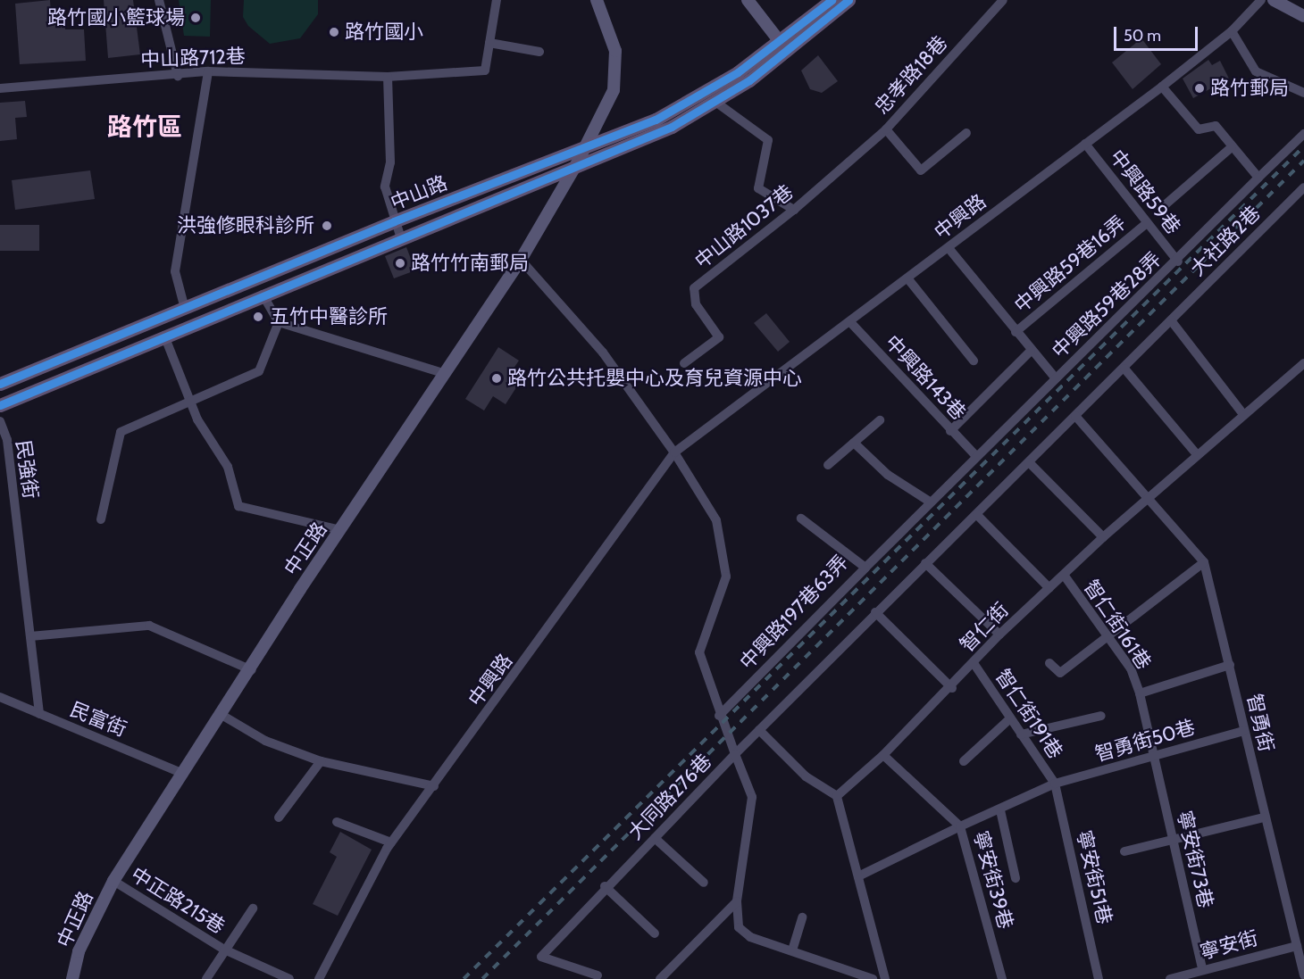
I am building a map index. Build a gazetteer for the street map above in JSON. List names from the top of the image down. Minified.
{"streets":{"main road":["中山路"],"street":["中山路712巷","忠孝路18巷","中興路59巷","中興路","中山路1037巷","大社路2巷","中興路59巷16弄","中興路59巷28弄","中興路143巷","民強街","中正路","中興路197巷63弄","智仁街161巷","智仁街","智仁街191巷","民富街","智勇街","智勇街50巷","大同路276巷","寧安街73巷","寧安街51巷","寧安街39巷","中正路215巷","寧安街"]},"crossings":[["忠孝路18巷","中山路1037巷"],["中興路59巷","中興路"],["中興路59巷","中興路59巷16弄"],["中興路59巷","中興路59巷28弄"],["中山路","中正路"],["中興路","中興路143巷"],["大社路2巷","智勇街"],["大社路2巷","大同路276巷"],["中興路59巷28弄","中興路143巷"],["中興路59巷28弄","中興路197巷63弄"],["民強街","民富街"],["中正路","民富街"],["中正路","中正路215巷"],["智仁街161巷","智仁街"],["智仁街161巷","智勇街50巷"],["智仁街161巷","寧安街73巷"],["智仁街","智仁街191巷"],["智仁街","智勇街"],["智仁街191巷","智勇街50巷"],["智仁街191巷","寧安街51巷"],["智仁街191巷","寧安街39巷"],["智勇街","智勇街50巷"],["智勇街","寧安街"],["智勇街50巷","寧安街73巷"],["智勇街50巷","寧安街51巷"],["智勇街50巷","寧安街39巷"],["寧安街73巷","寧安街"],["寧安街51巷","寧安街39巷"]],"districts":["路竹區"],"places":["路竹國小籃球場","路竹國小","路竹郵局","洪強修眼科診所","路竹竹南郵局","五竹中醫診所","路竹公共托嬰中心及育兒資源中心"],"scale_bar":"50 m"}
